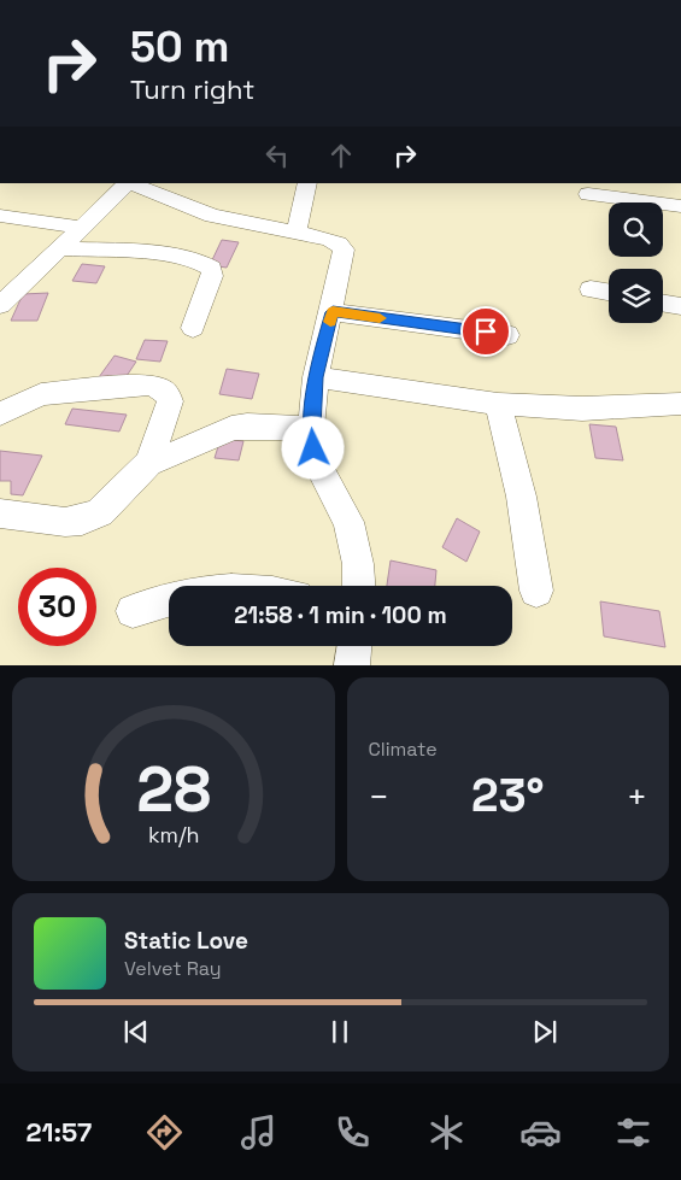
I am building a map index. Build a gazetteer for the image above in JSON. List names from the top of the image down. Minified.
{"page":{"turn":["50 m","Turn right"],"limit":"30","trip":"21:58 · 1 min · 100 m","tile":"Climate","heat":["−","23°","+"],"song":["Static Love","Velvet Ray"],"tabs":"21:57","gauge":["28","km/h"]}}
